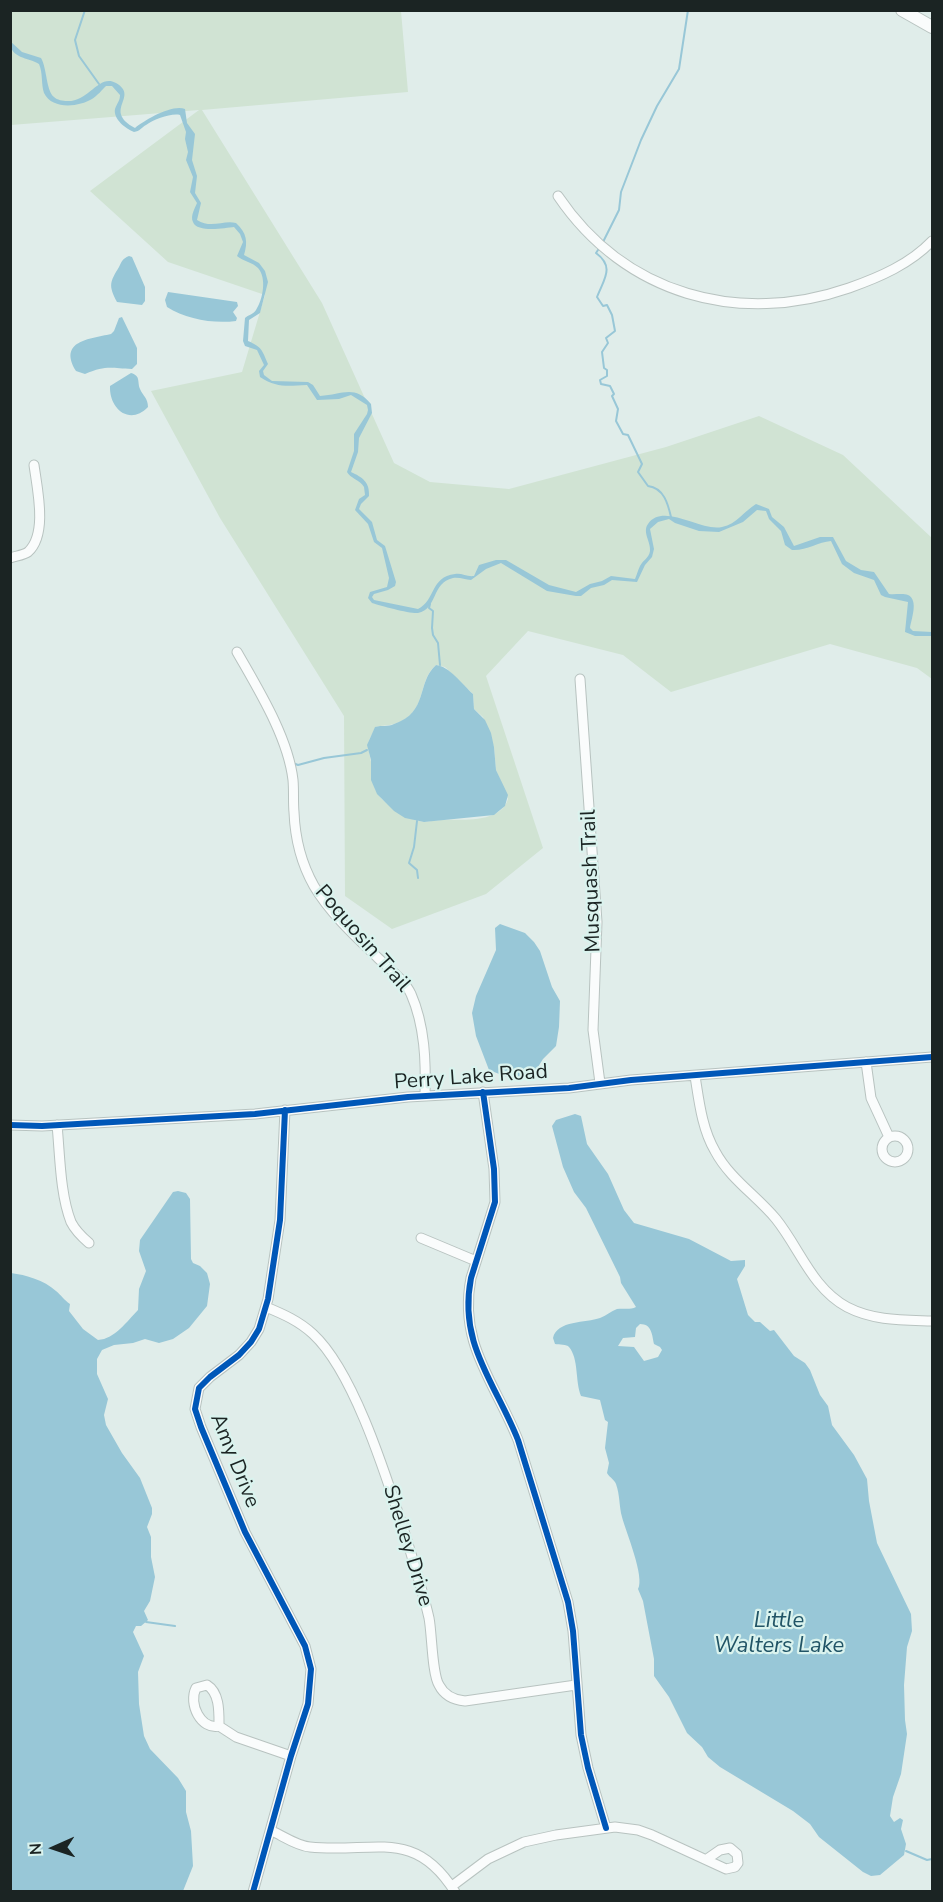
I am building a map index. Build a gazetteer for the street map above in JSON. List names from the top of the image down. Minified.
{"streets":{"street":["Musquash Trail","Poquosin Trail","Perry Lake Road","Amy Drive","Shelley Drive"]},"crossings":[["Musquash Trail","Perry Lake Road"],["Poquosin Trail","Perry Lake Road"],["Perry Lake Road","Amy Drive"],["Amy Drive","Shelley Drive"]],"water":["Little Walters Lake"],"north":"left"}
